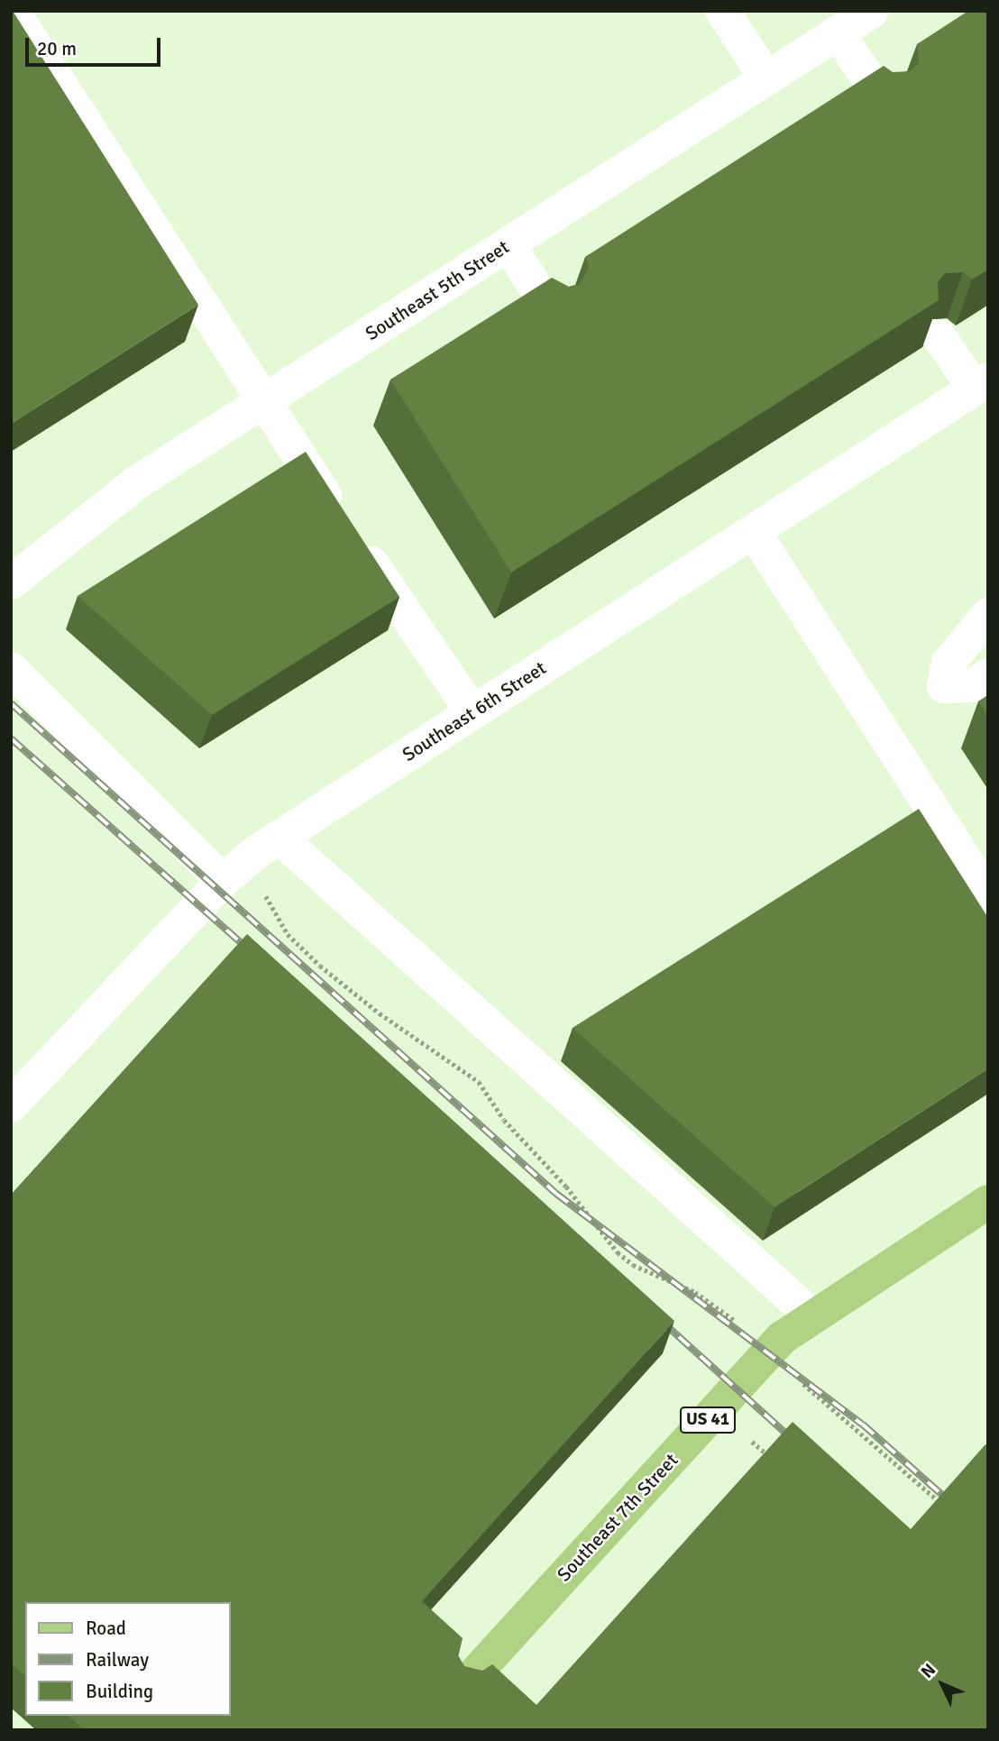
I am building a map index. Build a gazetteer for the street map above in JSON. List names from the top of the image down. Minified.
{"streets":{"main road":["US 41","Southeast 7th Street"],"street":["Southeast 5th Street","Southeast 6th Street"]},"legend":["Road","Railway","Building"],"scale_bar":"20 m","north":"top left"}
